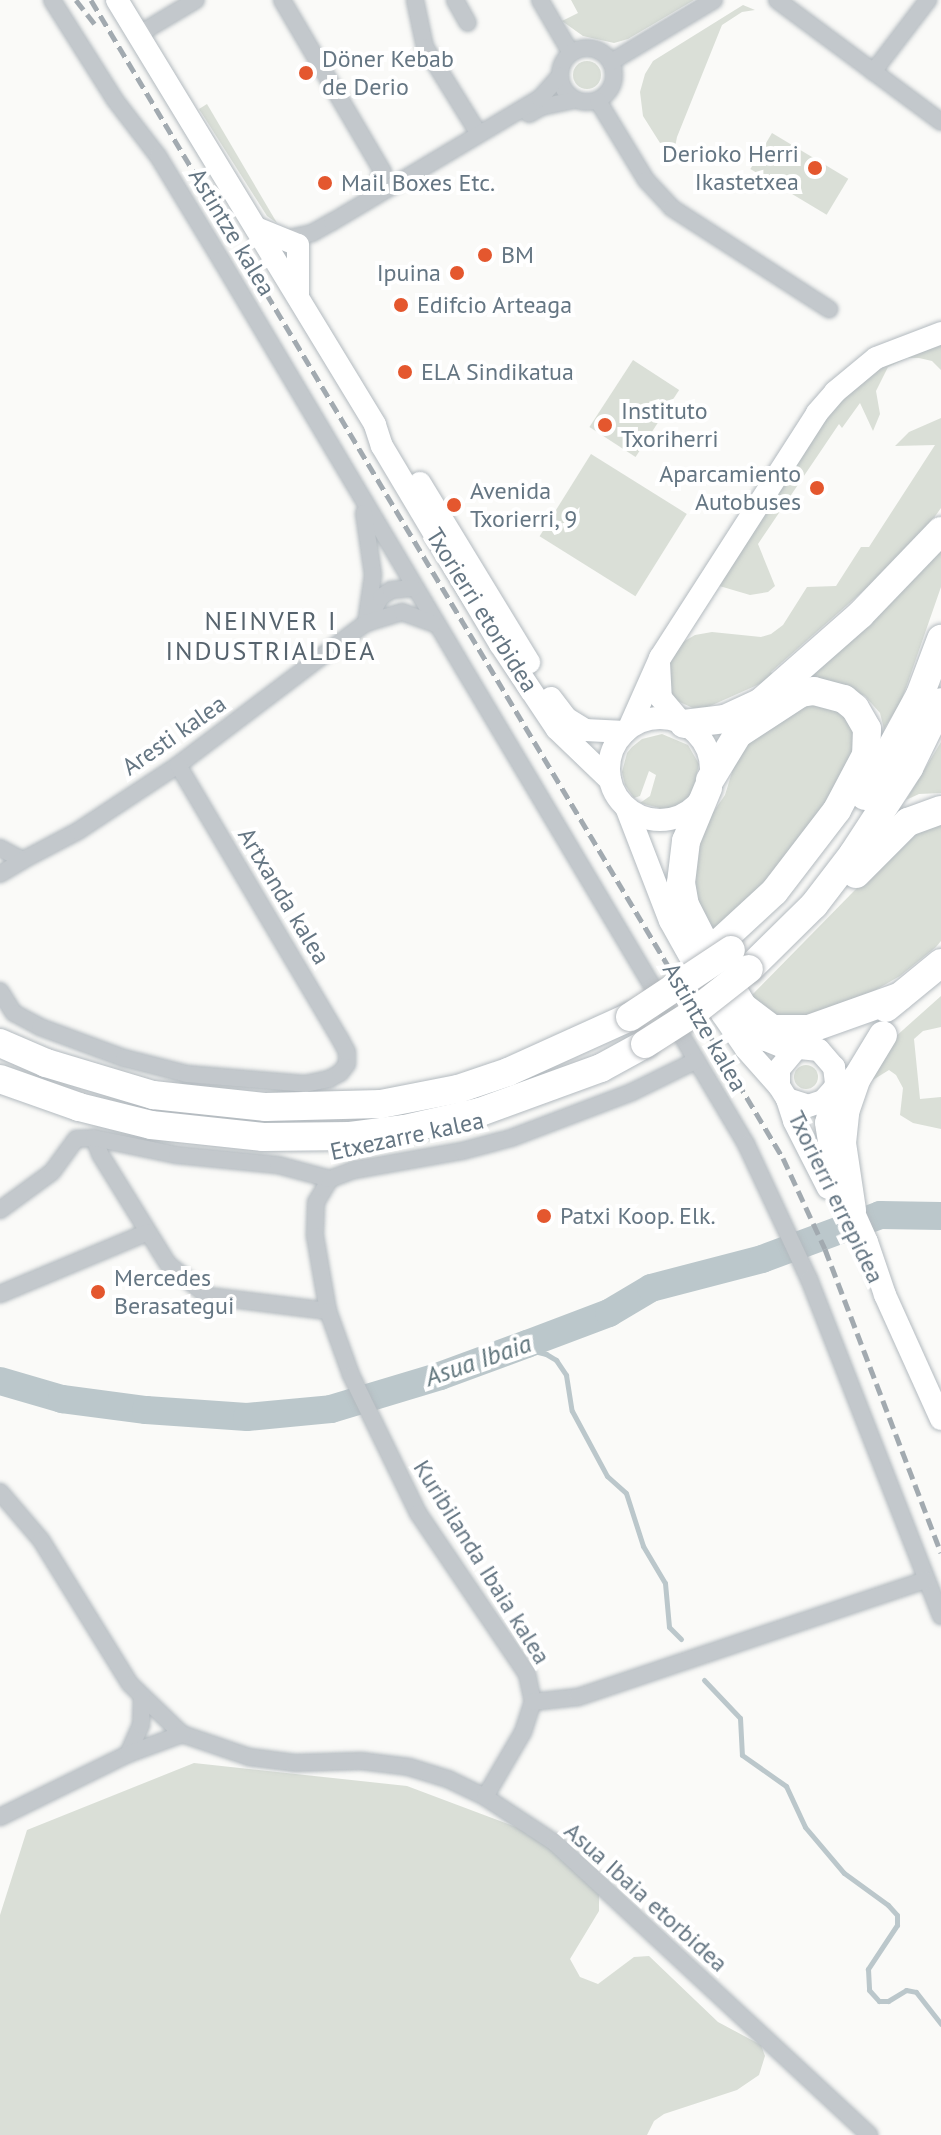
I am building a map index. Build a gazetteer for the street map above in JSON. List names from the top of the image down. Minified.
{"streets":{"street":["Astintze kalea","Txorierri etorbidea","Aresti kalea","Artxanda kalea","Etxezarre kalea","Txorierri errepidea","Kuribilanda Ibaia kalea","Asua Ibaia etorbidea"]},"crossings":[["Astintze kalea","Aresti kalea"],["Astintze kalea","Etxezarre kalea"],["Txorierri etorbidea","Txorierri errepidea"],["Aresti kalea","Artxanda kalea"],["Etxezarre kalea","Kuribilanda Ibaia kalea"]],"districts":["NEINVER I INDUSTRIALDEA"],"water":["Asua Ibaia"],"places":["Döner Kebab de Derio","Derioko Herri Ikastetxea","Mail Boxes Etc.","BM","Ipuina","Edifcio Arteaga","ELA Sindikatua","Instituto Txoriherri","Aparcamiento Autobuses","Avenida Txorierri, 9","Patxi Koop. Elk.","Mercedes Berasategui"]}
